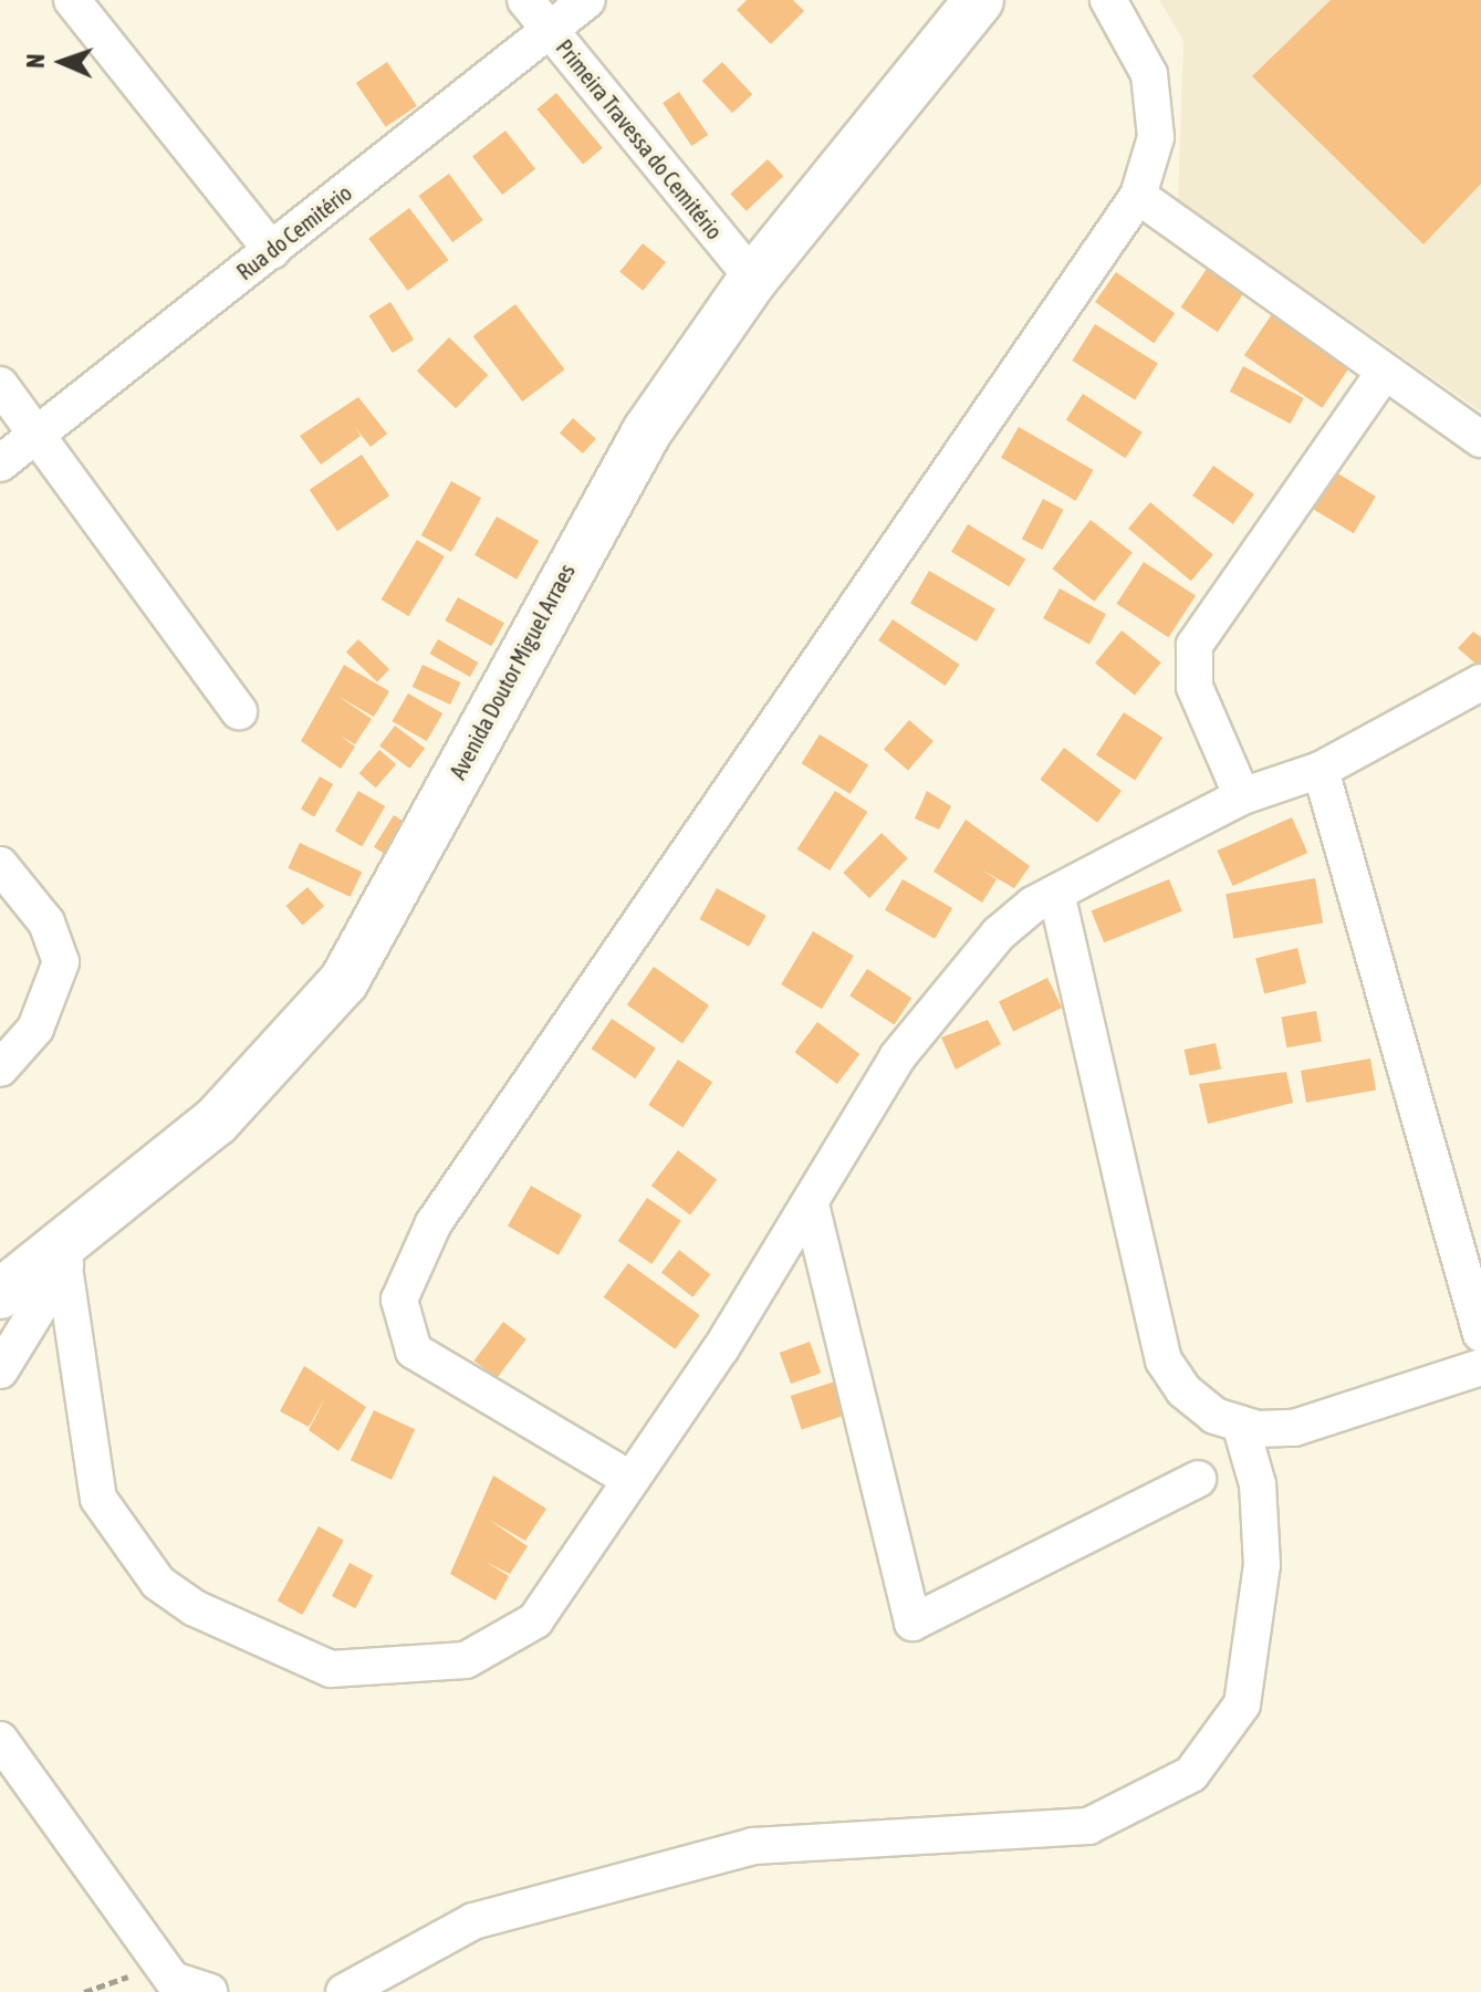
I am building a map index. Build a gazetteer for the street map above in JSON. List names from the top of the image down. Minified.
{"streets":{"main road":["Avenida Doutor Miguel Arraes"],"street":["Primeira Travessa do Cemitério","Rua do Cemitério"]},"crossings":[["Primeira Travessa do Cemitério","Rua do Cemitério"],["Primeira Travessa do Cemitério","Avenida Doutor Miguel Arraes"]],"north":"left"}
